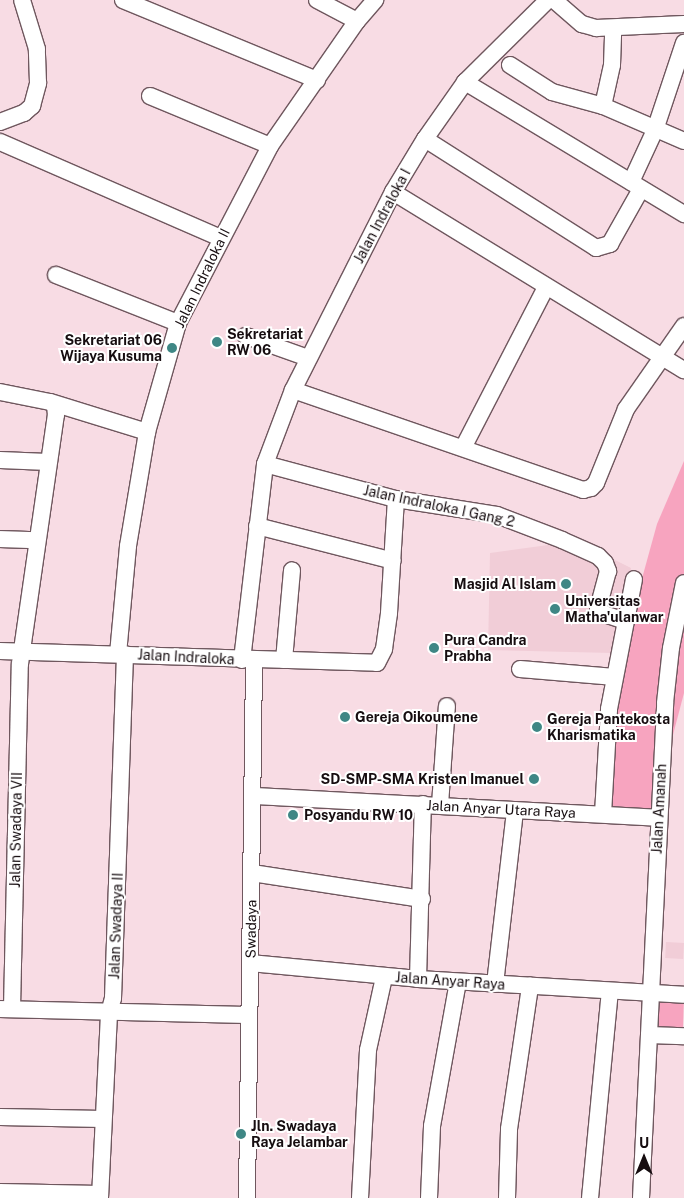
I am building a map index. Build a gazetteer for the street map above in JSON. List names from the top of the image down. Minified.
{"streets":{"street":["Jalan Indraloka I","Jalan Indraloka II","Jalan Indraloka I Gang 2","Jalan Indraloka","Jalan Anyar Utara Raya","Jalan Amanah","Jalan Swadaya VII","Jalan Swadaya II","Swadaya","Jalan Anyar Raya"]},"crossings":[["Jalan Indraloka I","Jalan Indraloka I Gang 2"],["Jalan Indraloka I","Jalan Indraloka"],["Jalan Indraloka I","Swadaya"],["Jalan Indraloka II","Jalan Indraloka"],["Jalan Indraloka II","Jalan Swadaya II"],["Jalan Indraloka","Jalan Swadaya VII"],["Jalan Indraloka","Jalan Swadaya II"],["Jalan Indraloka","Swadaya"],["Jalan Anyar Utara Raya","Jalan Amanah"],["Jalan Anyar Utara Raya","Swadaya"],["Jalan Amanah","Jalan Anyar Raya"],["Swadaya","Jalan Anyar Raya"]],"places":["Sekretariat RW 06","Sekretariat 06 Wijaya Kusuma","Masjid Al Islam","Universitas Matha'ulanwar","Pura Candra Prabha","Gereja Oikoumene","Gereja Pantekosta Kharismatika","SD-SMP-SMA Kristen Imanuel","Posyandu RW 10","Jln. Swadaya Raya Jelambar"],"north":"top"}
